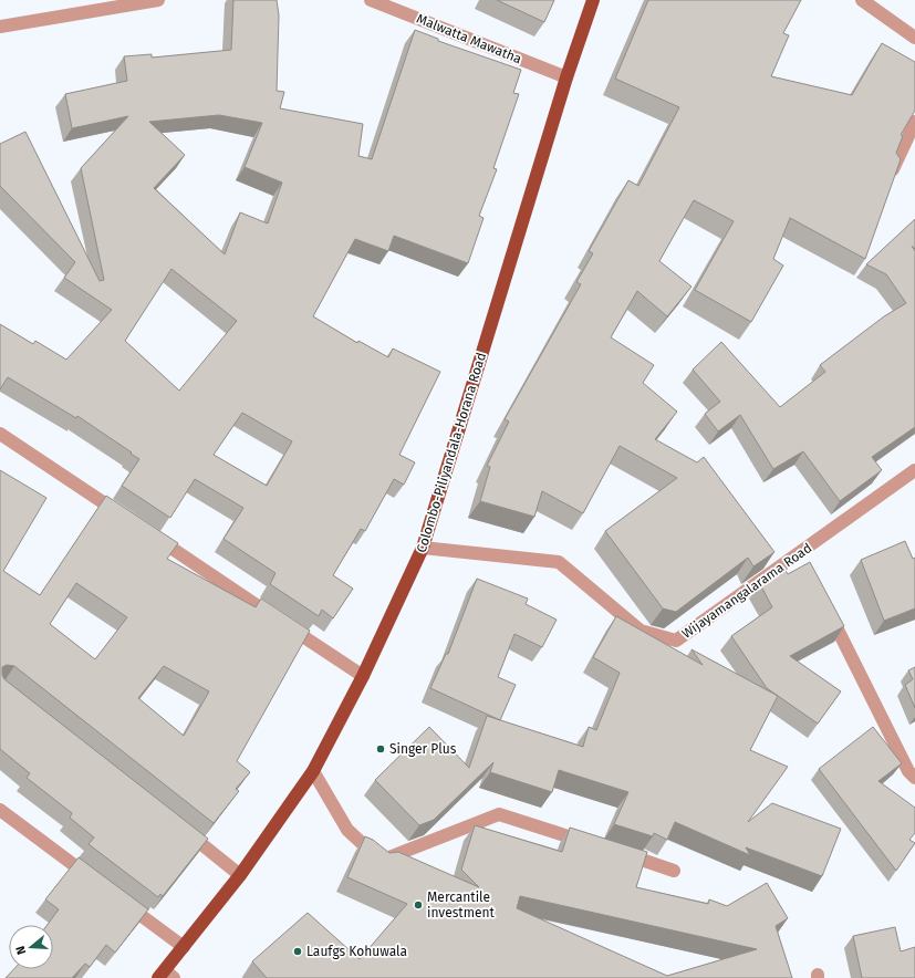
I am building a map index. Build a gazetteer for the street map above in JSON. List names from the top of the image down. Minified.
{"streets":{"main road":["Colombo-Piliyandala-Horana Road"],"street":["Malwatta Mawatha","Wijayamangalarama Road"]},"crossings":[["Malwatta Mawatha","Colombo-Piliyandala-Horana Road"],["Colombo-Piliyandala-Horana Road","Wijayamangalarama Road"]],"places":["Singer Plus","Mercantile investment","Laufgs Kohuwala"],"north":"left"}
